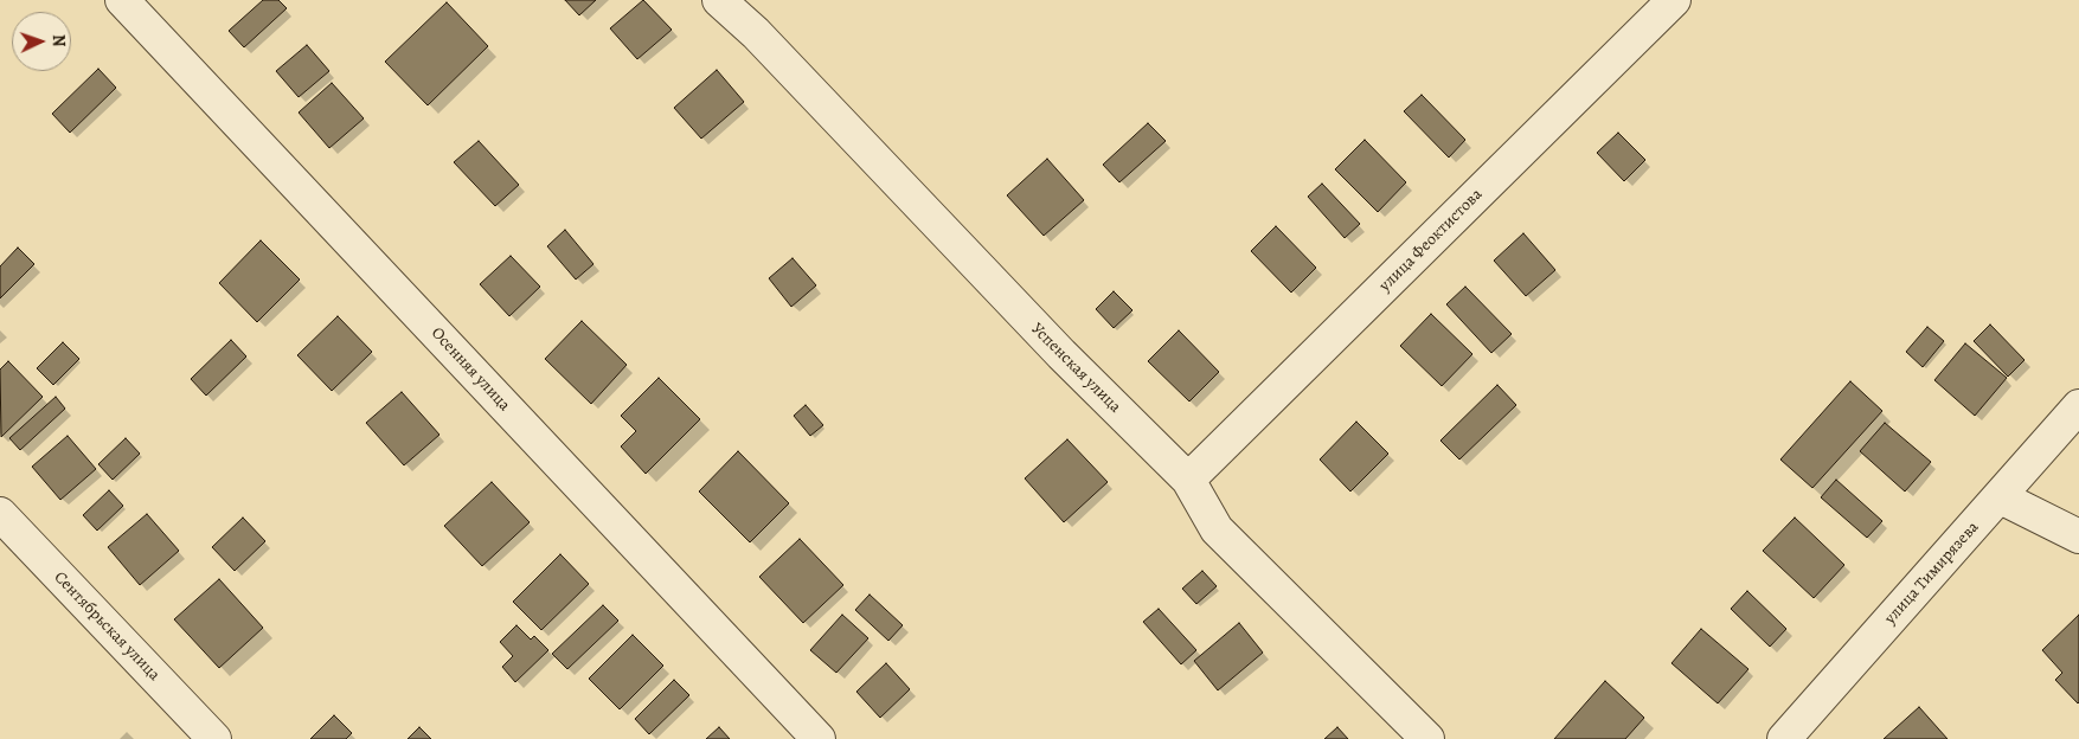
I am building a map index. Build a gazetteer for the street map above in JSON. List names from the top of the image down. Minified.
{"streets":{"street":["улица Феоктистова","Успенская улица","Осенняя улица","улица Тимирязева","Сентябрьская улица"]},"crossings":[["улица Феоктистова","Успенская улица"]],"north":"right"}
